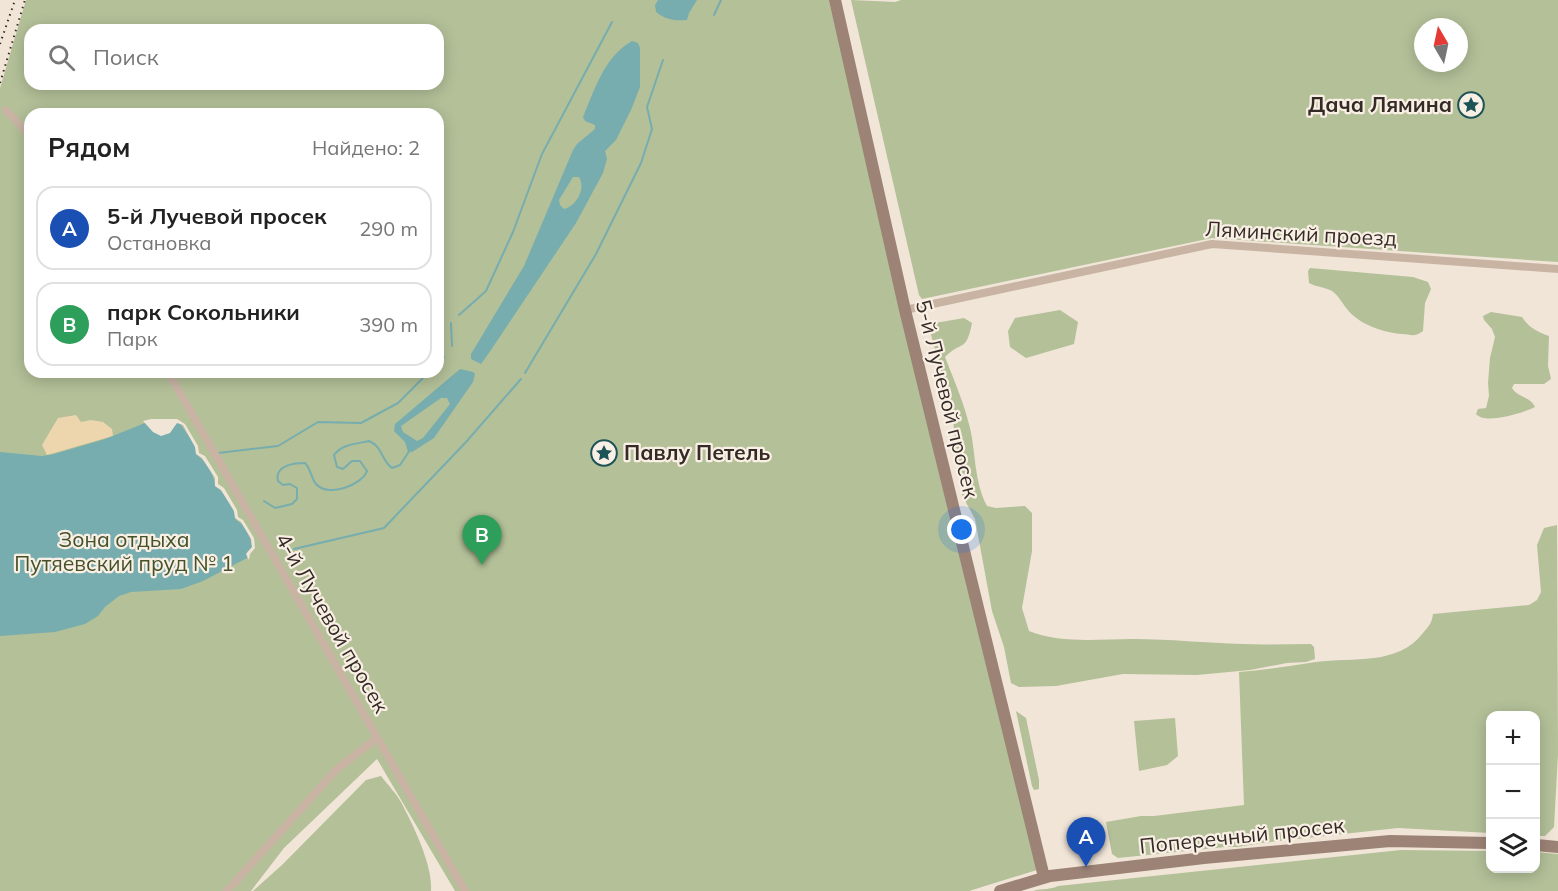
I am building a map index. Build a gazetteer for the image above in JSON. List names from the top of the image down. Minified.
{"streets":{"street":["Ляминский проезд","5-й Лучевой просек","4-й Лучевой просек","Поперечный просек"]},"crossings":[["Ляминский проезд","5-й Лучевой просек"],["5-й Лучевой просек","Поперечный просек"]],"parks":["Зона отдыха Путяевский пруд № 1"],"places":{"place":["Дача Лямина","Павлу Петель"]},"north":"top","page":{"search":"Поиск","heading":["Рядом","Найдено: 2"],"list":[{"mark":"A","name":"5-й Лучевой просек","note":"Остановка","value":"290 m"},{"mark":"B","name":"парк Сокольники","note":"Парк","value":"390 m"}],"pins":["B","A"],"map_buttons":["+","−"]}}
